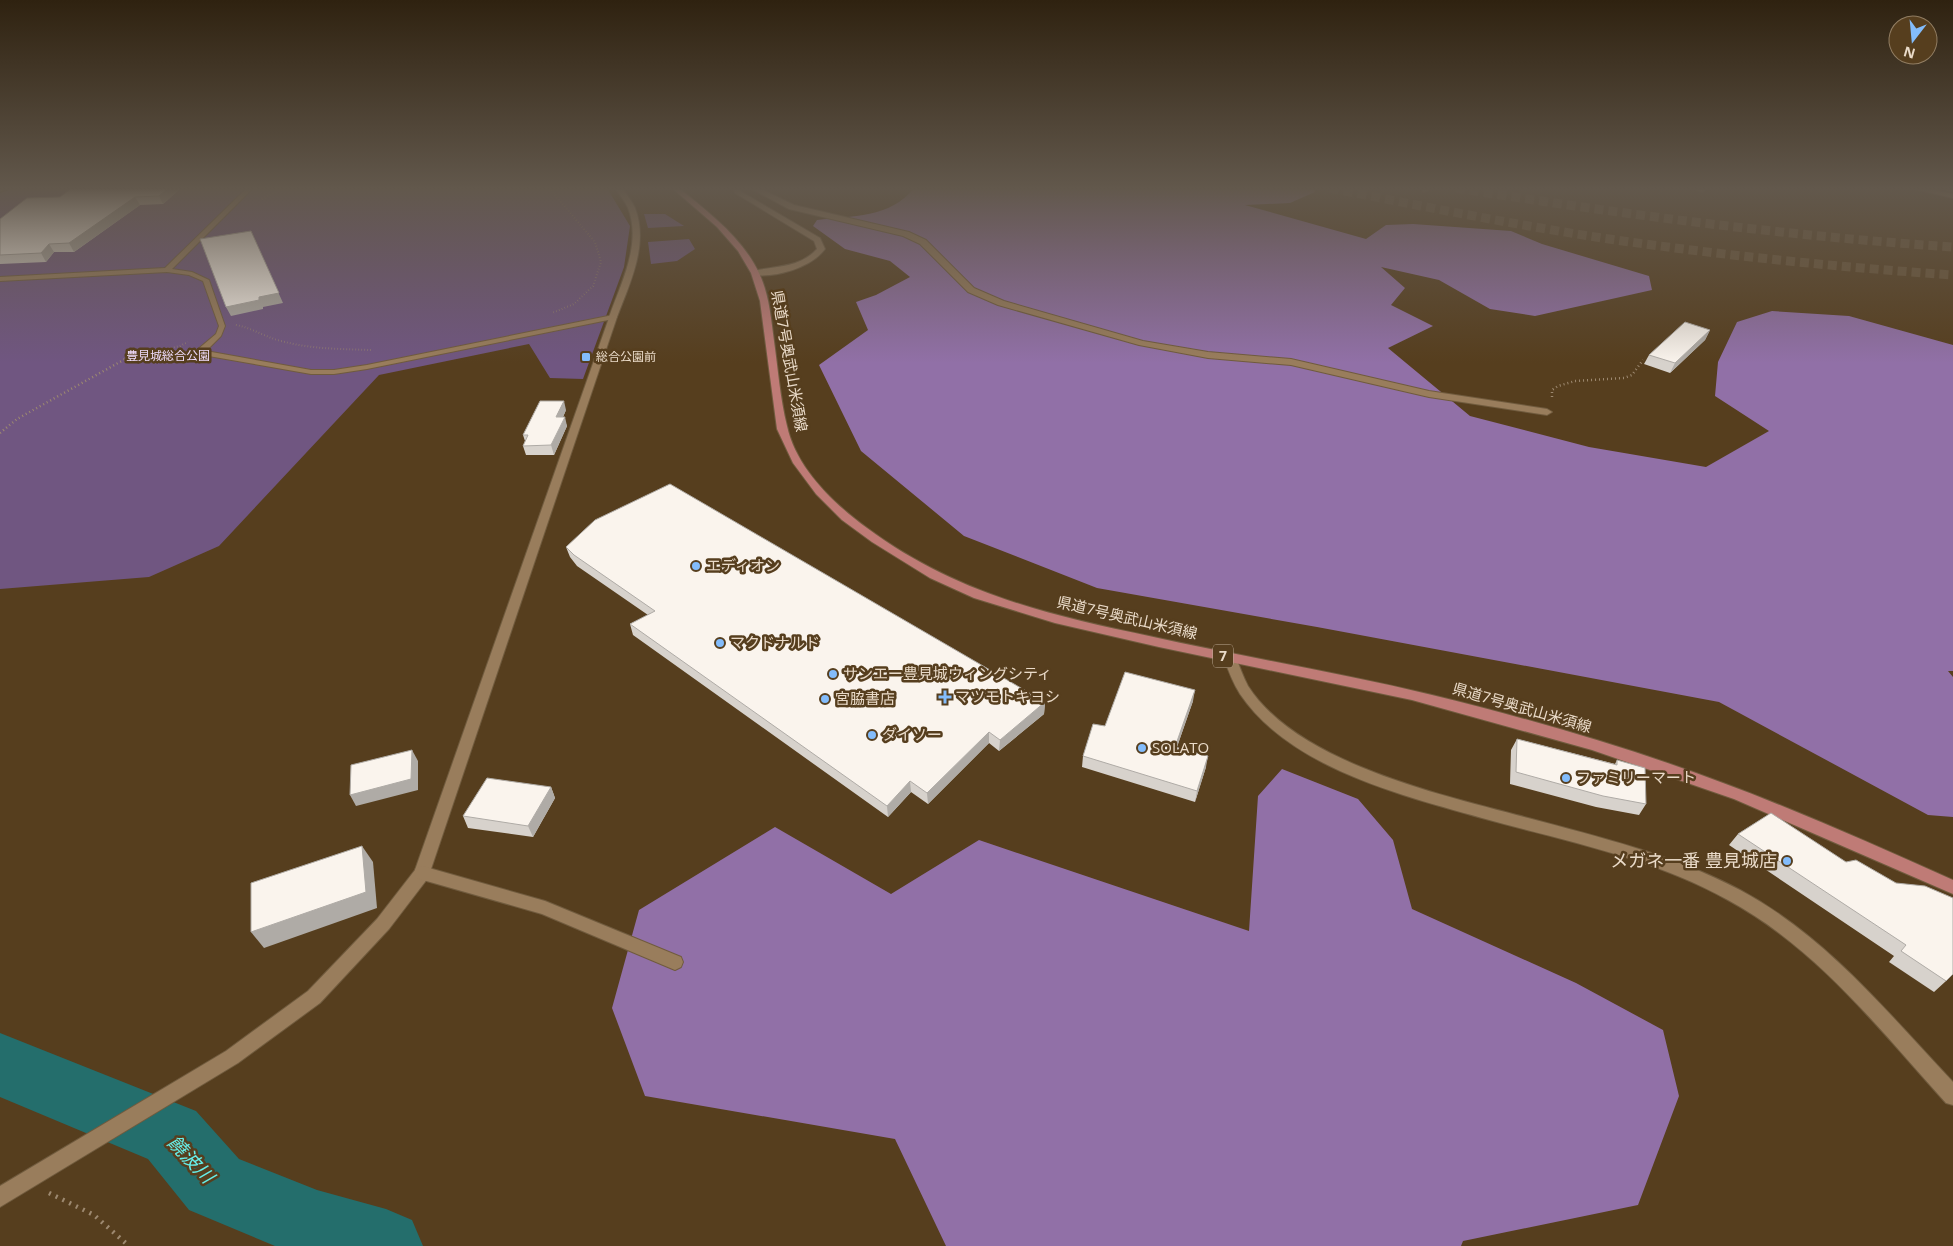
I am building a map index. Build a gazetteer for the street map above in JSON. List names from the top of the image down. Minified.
{"streets":{"main road":["県道7号奥武山米須線","7"]},"water":["饒波川"],"parks":["豊見城総合公園"],"places":{"transit":["総合公園前"],"other":["エディオン","マクドナルド","サンエー豊見城ウィングシティ","宮脇書店","ダイソー","SOLATO","ファミリーマート","メガネ一番 豊見城店"],"health":["マツモトキヨシ"]},"north":"bottom"}
